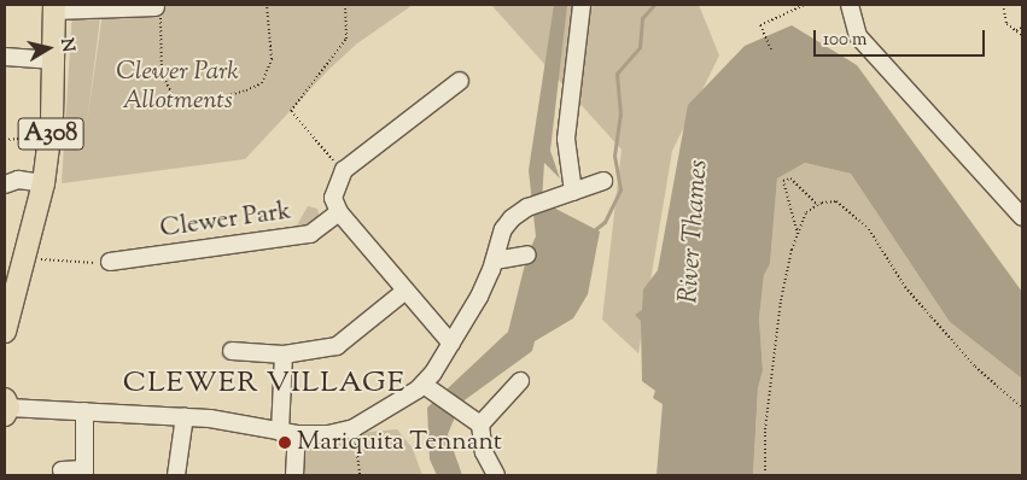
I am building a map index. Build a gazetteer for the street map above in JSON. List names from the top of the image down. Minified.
{"streets":{"main road":["A308"],"street":["Clewer Park"]},"districts":["CLEWER VILLAGE"],"water":["River Thames"],"parks":["Clewer Park Allotments"],"places":["Mariquita Tennant"],"scale_bar":"100 m","north":"right"}
